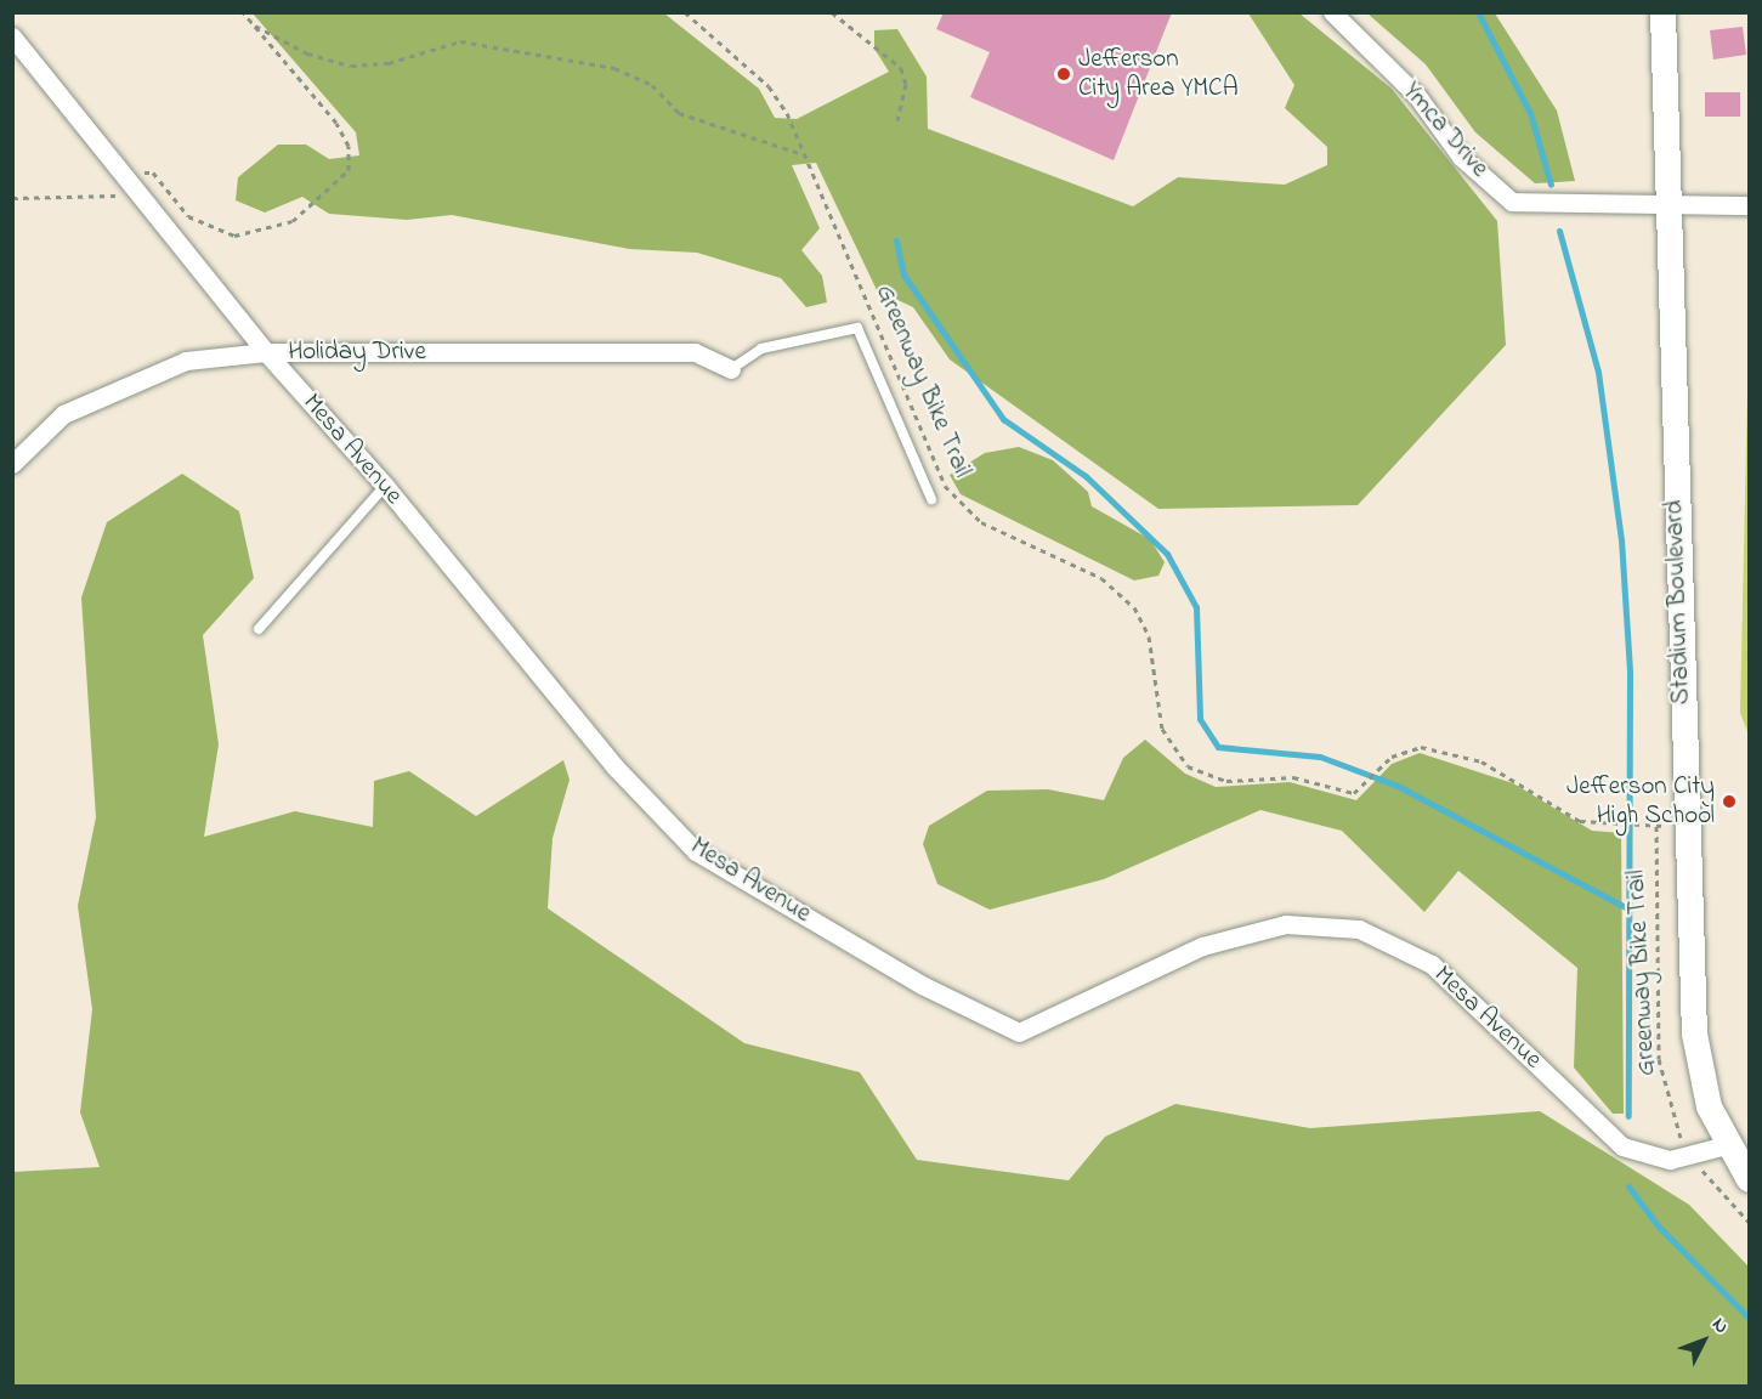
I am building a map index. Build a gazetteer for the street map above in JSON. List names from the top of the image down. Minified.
{"streets":{"main road":["Stadium Boulevard"],"street":["Ymca Drive","Holiday Drive","Mesa Avenue"],"path":["Greenway Bike Trail"]},"crossings":[["Ymca Drive","Stadium Boulevard"],["Holiday Drive","Mesa Avenue"],["Greenway Bike Trail","Mesa Avenue"],["Mesa Avenue","Stadium Boulevard"]],"places":["Jefferson City Area YMCA","Jefferson City High School"],"north":"top right"}
